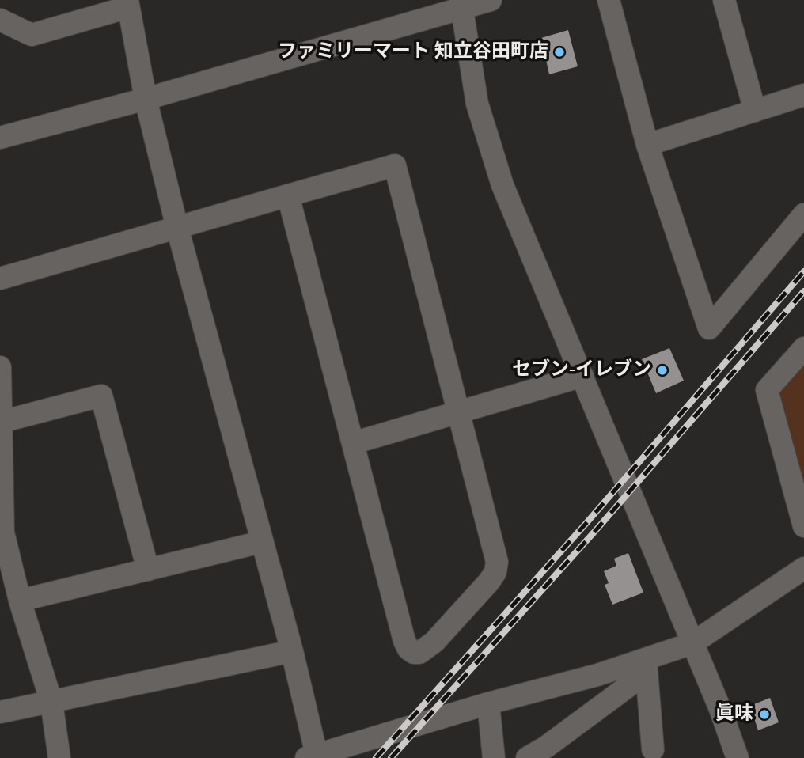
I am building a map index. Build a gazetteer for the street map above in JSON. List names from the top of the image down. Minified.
{"places":["ファミリーマート 知立谷田町店","セブン-イレブン","眞味"]}
